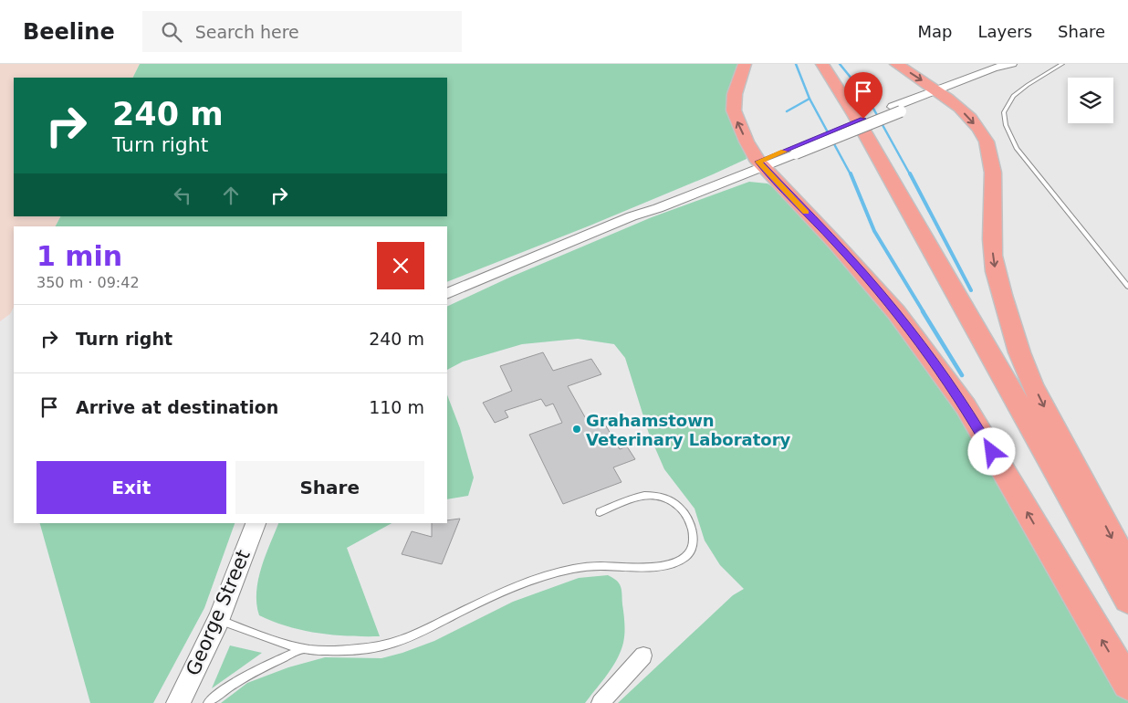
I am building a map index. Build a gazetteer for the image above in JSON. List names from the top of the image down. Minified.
{"streets":{"main road":["George Street"]},"places":["Grahamstown Veterinary Laboratory"],"page":{"header":"Beeline","search":"Search here","nav":["Map","Layers","Share"],"turn":["240 m","Turn right"],"heading":["1 min","350 m · 09:42"],"list":[{"name":"Turn right","value":"240 m"},{"name":"Arrive at destination","value":"110 m"}],"buttons":["Exit","Share"]}}
